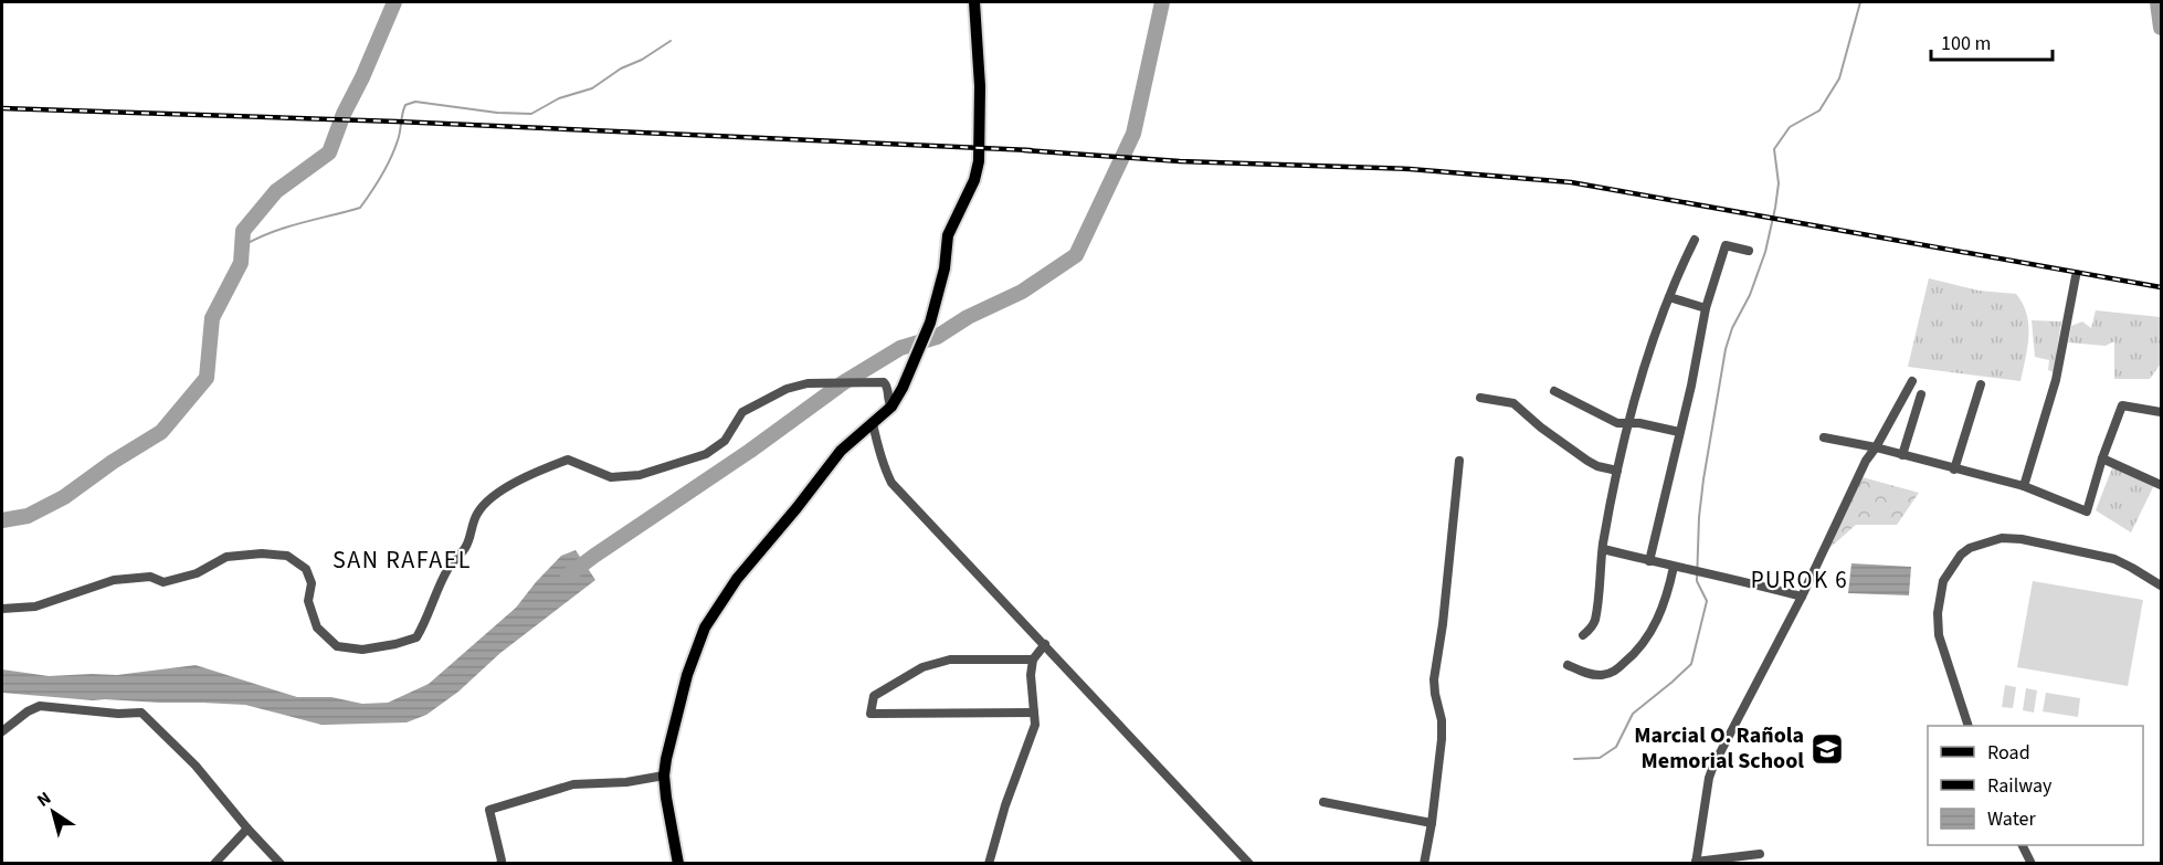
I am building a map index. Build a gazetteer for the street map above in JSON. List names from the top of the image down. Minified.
{"districts":["SAN RAFAEL","PUROK 6"],"places":{"school or university":["Marcial O. Rañola Memorial School"]},"legend":["Road","Railway","Water"],"scale_bar":"100 m","north":"top left"}
